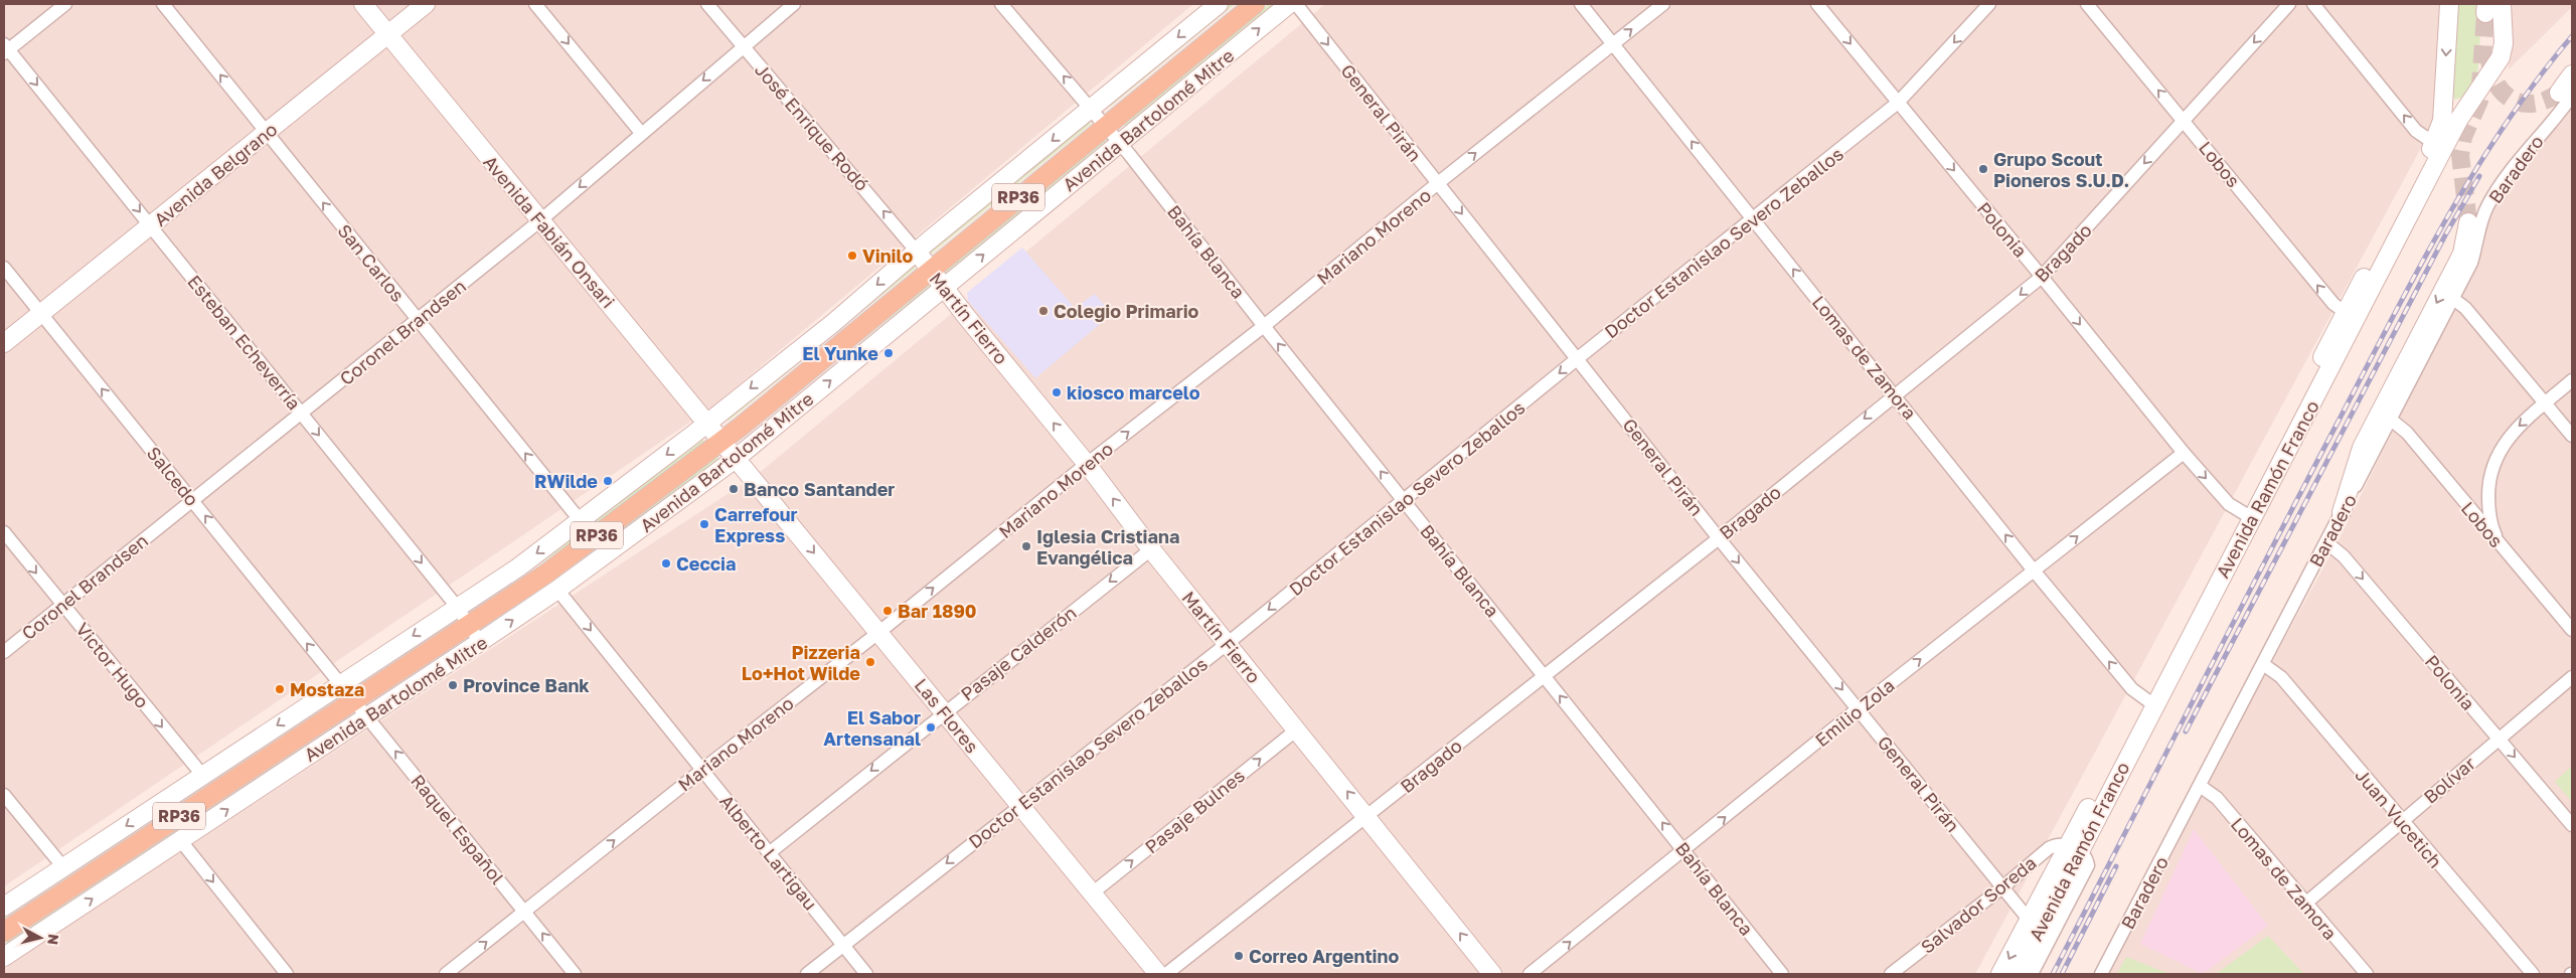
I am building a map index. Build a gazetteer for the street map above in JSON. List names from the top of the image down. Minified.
{"streets":{"main road":["Avenida Bartolomé Mitre","RP36"],"street":["General Pirán","José Enrique Rodó","Lobos","Baradero","Avenida Belgrano","Polonia","Avenida Fabián Onsari","Mariano Moreno","Doctor Estanislao Severo Zeballos","Bahía Blanca","Bragado","San Carlos","Martín Fierro","Coronel Brandsen","Esteban Echeverría","Lomas de Zamora","Salcedo","Avenida Ramón Franco","Pasaje Calderón","Victor Hugo","Emilio Zola","Las Flores","Bolívar","Pasaje Bulnes","Juan Vucetich","Raquel Español","Alberto Lartigau","Salvador Soreda"]},"crossings":[["General Pirán","Mariano Moreno"],["General Pirán","Doctor Estanislao Severo Zeballos"],["General Pirán","Bragado"],["General Pirán","Avenida Ramón Franco"],["General Pirán","Emilio Zola"],["General Pirán","Salvador Soreda"],["Avenida Bartolomé Mitre","Avenida Fabián Onsari"],["Avenida Bartolomé Mitre","Bahía Blanca"],["Avenida Bartolomé Mitre","Martín Fierro"],["Avenida Bartolomé Mitre","Esteban Echeverría"],["Avenida Bartolomé Mitre","Las Flores"],["Avenida Bartolomé Mitre","Raquel Español"],["Avenida Bartolomé Mitre","Alberto Lartigau"],["José Enrique Rodó","Martín Fierro"],["José Enrique Rodó","Coronel Brandsen"],["Lobos","Baradero"],["Lobos","Bragado"],["Lobos","Avenida Ramón Franco"],["Baradero","Polonia"],["Baradero","Lomas de Zamora"],["Baradero","Juan Vucetich"],["Avenida Belgrano","Avenida Fabián Onsari"],["Avenida Belgrano","San Carlos"],["Avenida Belgrano","Esteban Echeverría"],["Avenida Belgrano","Salcedo"],["Polonia","Doctor Estanislao Severo Zeballos"],["Polonia","Bragado"],["Polonia","Avenida Ramón Franco"],["Polonia","Emilio Zola"],["Polonia","Bolívar"],["Avenida Fabián Onsari","Coronel Brandsen"],["Avenida Fabián Onsari","Las Flores"],["Mariano Moreno","Bahía Blanca"],["Mariano Moreno","Martín Fierro"],["Mariano Moreno","Lomas de Zamora"],["Mariano Moreno","Las Flores"],["Mariano Moreno","Raquel Español"],["Mariano Moreno","Alberto Lartigau"],["Doctor Estanislao Severo Zeballos","Bahía Blanca"],["Doctor Estanislao Severo Zeballos","Martín Fierro"],["Doctor Estanislao Severo Zeballos","Lomas de Zamora"],["Doctor Estanislao Severo Zeballos","Las Flores"],["Doctor Estanislao Severo Zeballos","Alberto Lartigau"],["Bahía Blanca","Bragado"],["Bahía Blanca","Emilio Zola"],["Bragado","Martín Fierro"],["Bragado","Lomas de Zamora"],["San Carlos","Coronel Brandsen"],["Martín Fierro","Pasaje Calderón"],["Martín Fierro","Pasaje Bulnes"],["Coronel Brandsen","Esteban Echeverría"],["Coronel Brandsen","Salcedo"],["Coronel Brandsen","Victor Hugo"],["Lomas de Zamora","Avenida Ramón Franco"],["Lomas de Zamora","Emilio Zola"],["Lomas de Zamora","Bolívar"],["Salcedo","Raquel Español"],["Avenida Ramón Franco","Salvador Soreda"],["Pasaje Calderón","Las Flores"],["Pasaje Calderón","Alberto Lartigau"],["Las Flores","Pasaje Bulnes"],["Bolívar","Juan Vucetich"]],"one_way":["General Pirán","José Enrique Rodó","Lobos","Polonia","Mariano Moreno","Doctor Estanislao Severo Zeballos","Bahía Blanca","Bragado","San Carlos","Martín Fierro","Esteban Echeverría","Lomas de Zamora","Salcedo","Pasaje Calderón","Victor Hugo","Emilio Zola","Pasaje Bulnes","Raquel Español","Alberto Lartigau"],"places":["Grupo Scout Pioneros S.U.D.","Vinilo","Colegio Primario","El Yunke","kiosco marcelo","RWilde","Banco Santander","Carrefour Express","Iglesia Cristiana Evangélica","Ceccia","Bar 1890","Pizzeria Lo+Hot Wilde","Province Bank","Mostaza","El Sabor Artensanal","Correo Argentino"],"north":"right"}
